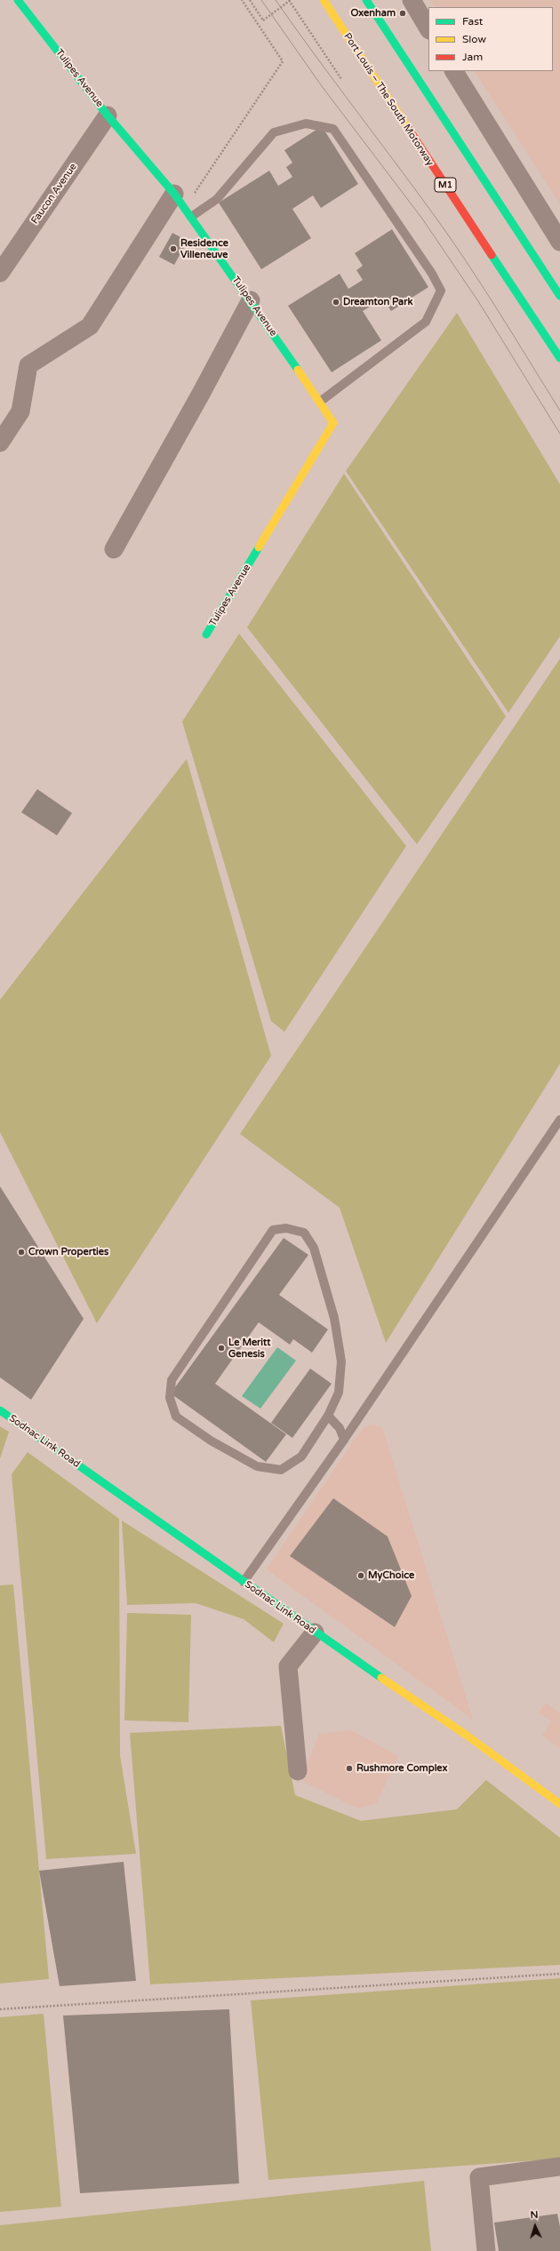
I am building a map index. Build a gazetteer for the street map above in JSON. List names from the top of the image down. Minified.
{"streets":{"main road":["Tulipes Avenue","Port Louis – The South Motorway","M1","Sodnac Link Road"],"street":["Faucon Avenue"]},"crossings":[["Tulipes Avenue","Faucon Avenue"]],"places":["Oxenham","Residence Villeneuve","Dreamton Park","Crown Properties","Le Meritt Genesis","MyChoice","Rushmore Complex"],"legend":["Fast","Slow","Jam"],"north":"top"}
